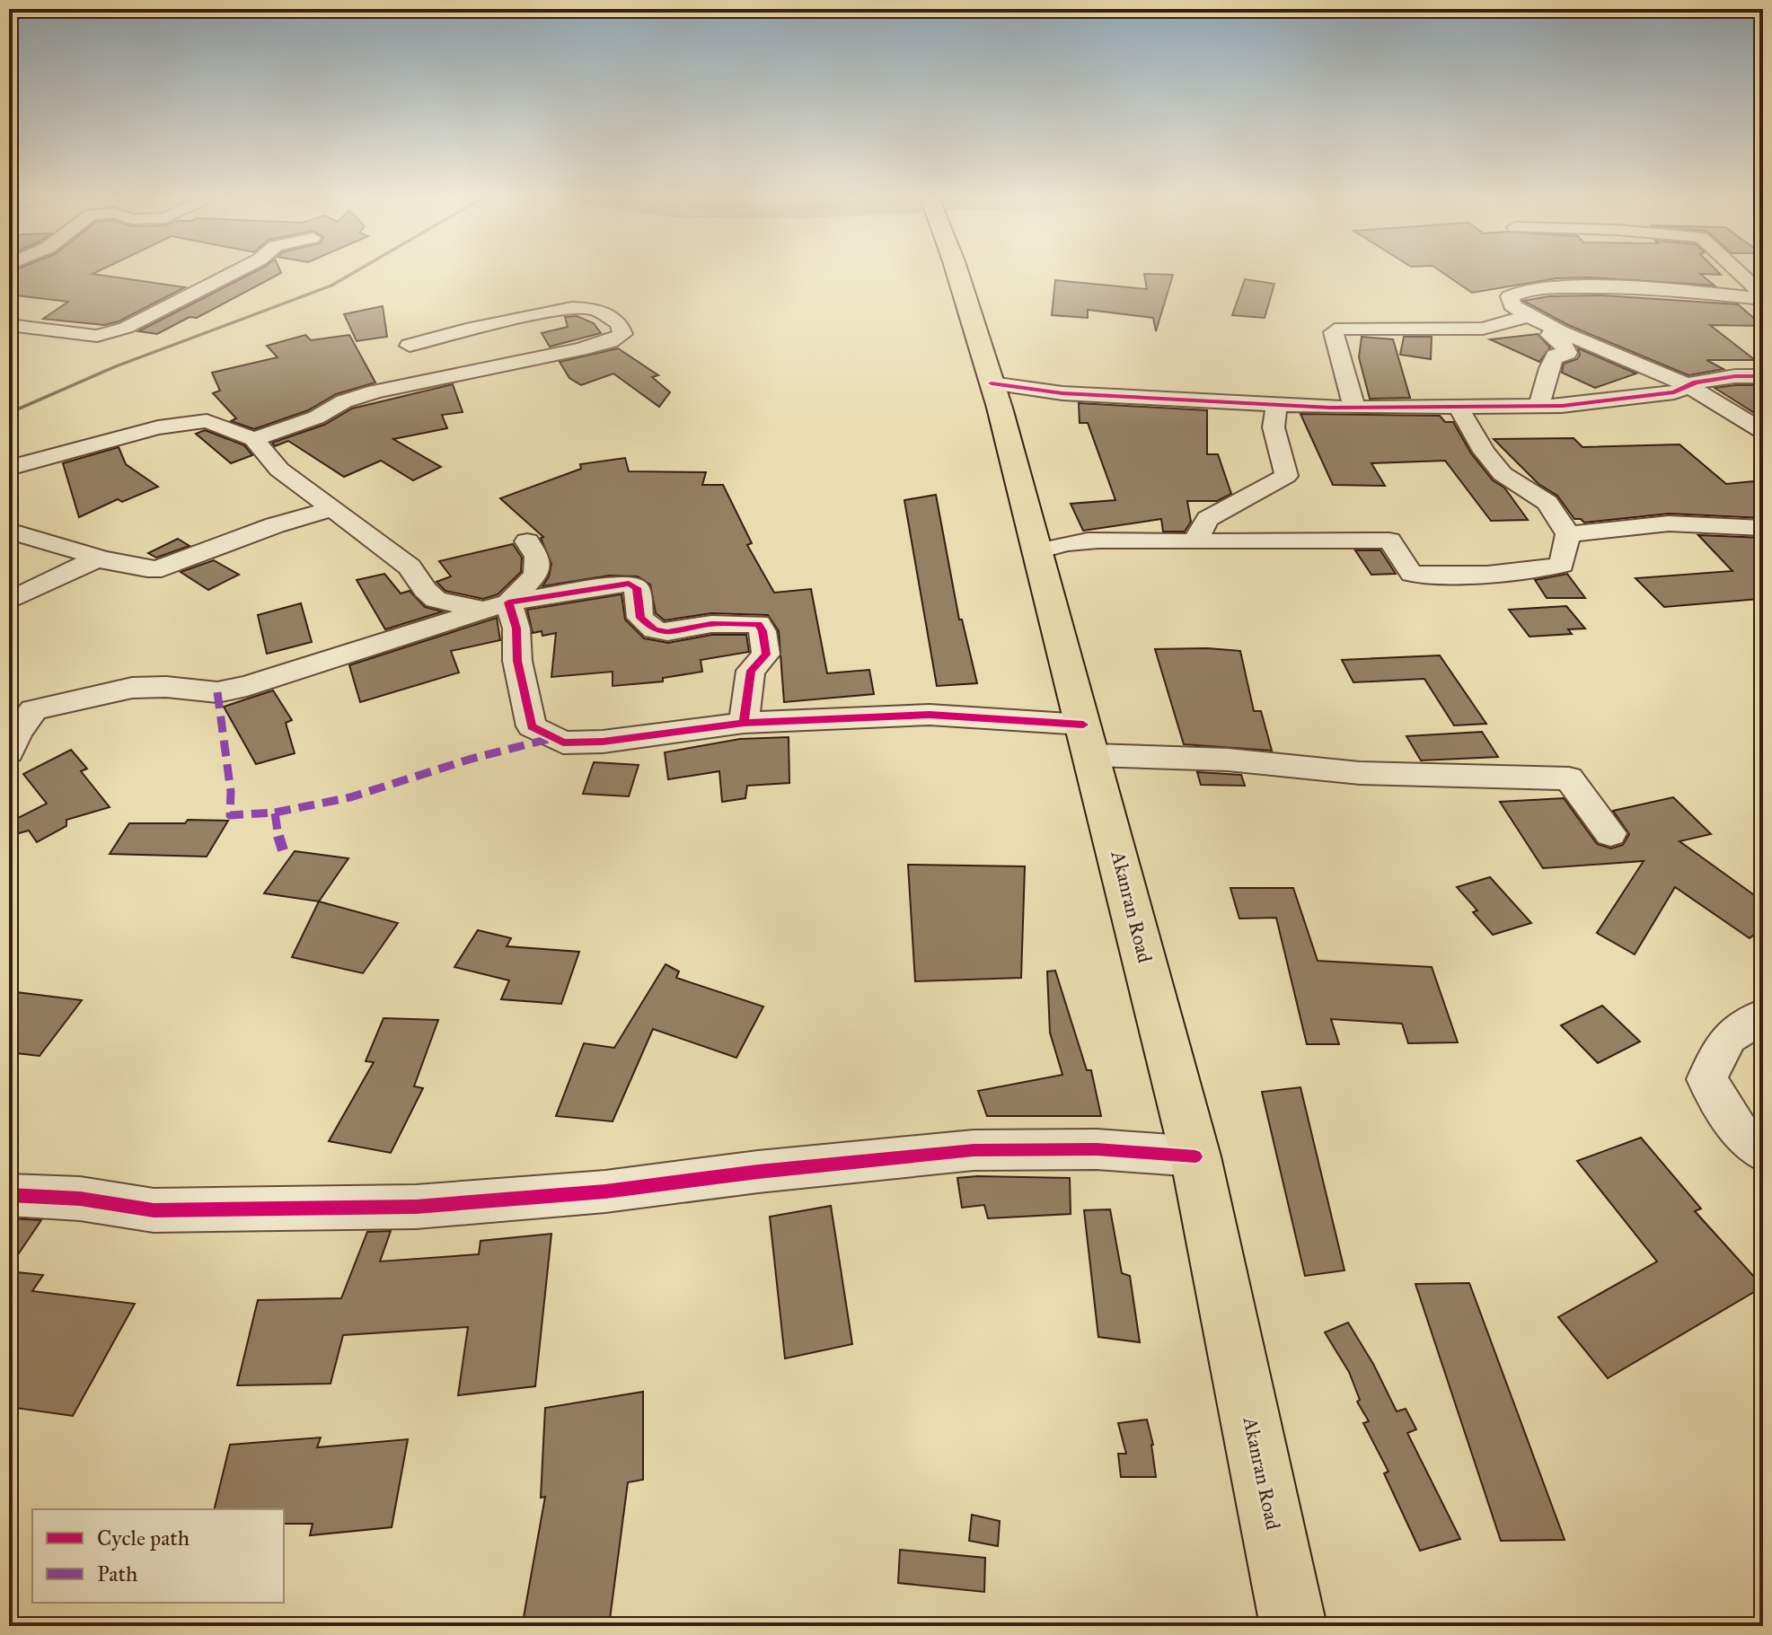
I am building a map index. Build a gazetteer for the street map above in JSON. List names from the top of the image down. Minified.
{"streets":{"main road":["Akanran Road"]},"legend":["Cycle path","Path"]}
